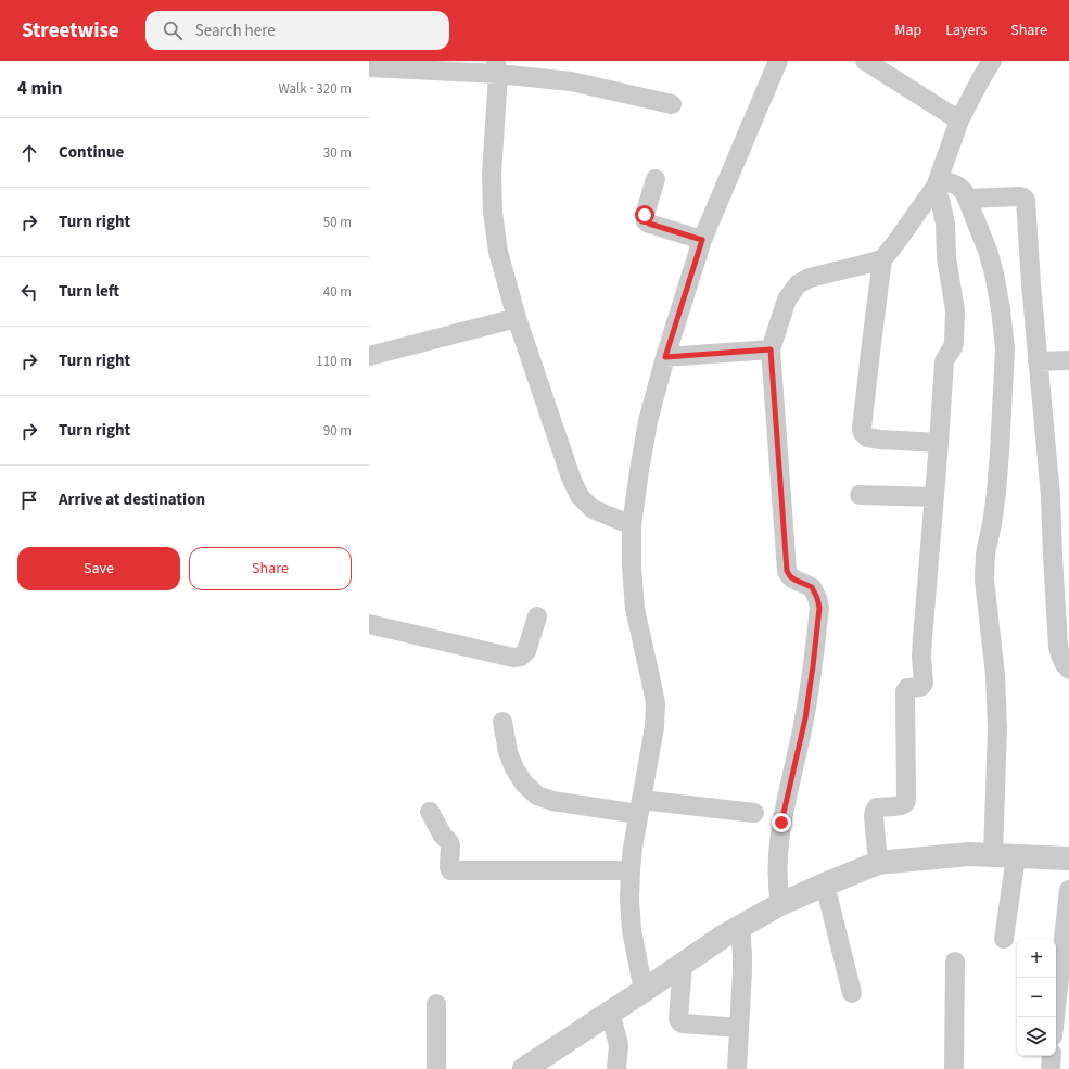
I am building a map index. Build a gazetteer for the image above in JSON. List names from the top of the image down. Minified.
{"page":{"header":"Streetwise","search":"Search here","nav":["Map","Layers","Share"],"heading":["4 min","Walk · 320 m"],"list":[["Continue","30 m"],["Turn right","50 m"],["Turn left","40 m"],["Turn right","110 m"],["Turn right","90 m"],"Arrive at destination"],"buttons":["Save","Share"],"map_buttons":["+","−"]}}
